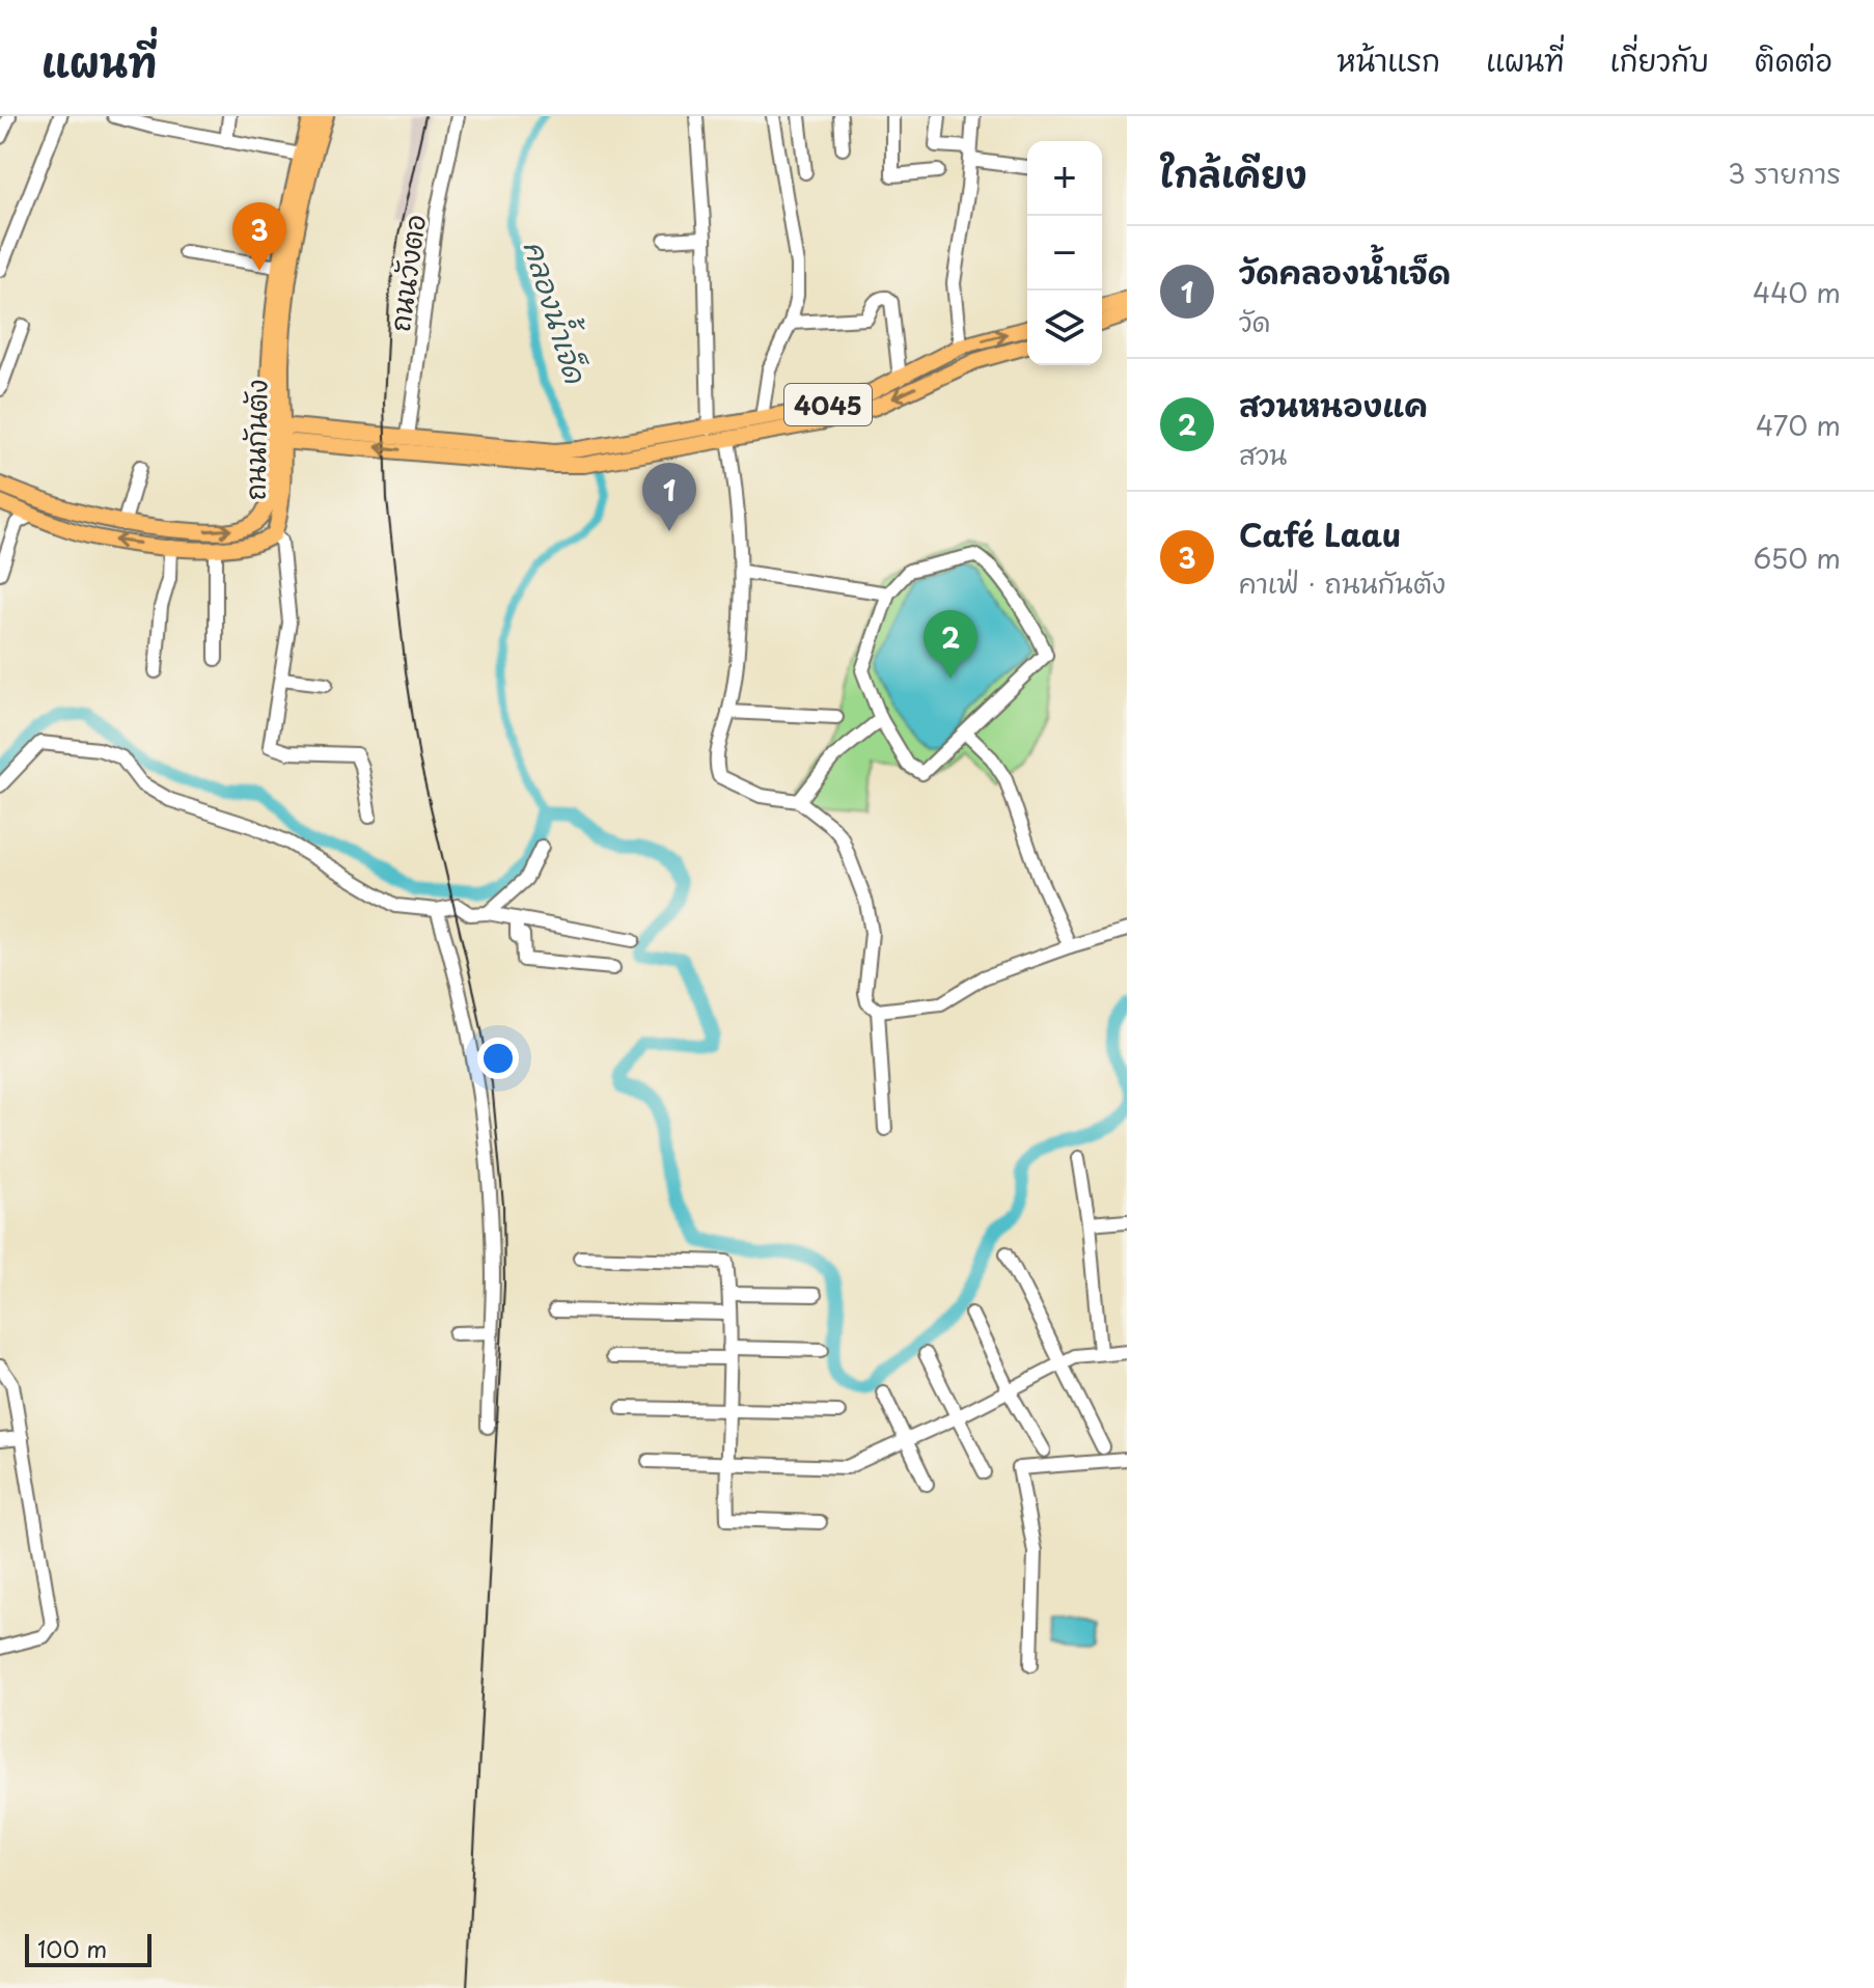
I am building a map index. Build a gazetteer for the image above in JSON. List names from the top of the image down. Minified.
{"streets":{"main road":["4045","ถนนกันตัง"],"street":["ถนนวังตอ"]},"crossings":[["ถนนวังตอ","4045"],["4045","ถนนกันตัง"]],"water":["คลองน้ำเจ็ด"],"scale_bar":"100 m","page":{"header":"แผนที่","nav":["หน้าแรก","แผนที่","เกี่ยวกับ","ติดต่อ"],"heading":["ใกล้เคียง","3 รายการ"],"map_buttons":["+","−"],"pins":["3","1","2"],"list":[{"mark":"1","name":"วัดคลองน้ำเจ็ด","note":"วัด","value":"440 m"},{"mark":"2","name":"สวนหนองแค","note":"สวน","value":"470 m"},{"mark":"3","name":"Café Laau","note":"คาเฟ่ · ถนนกันตัง","value":"650 m"}],"scale":"100 m"}}
